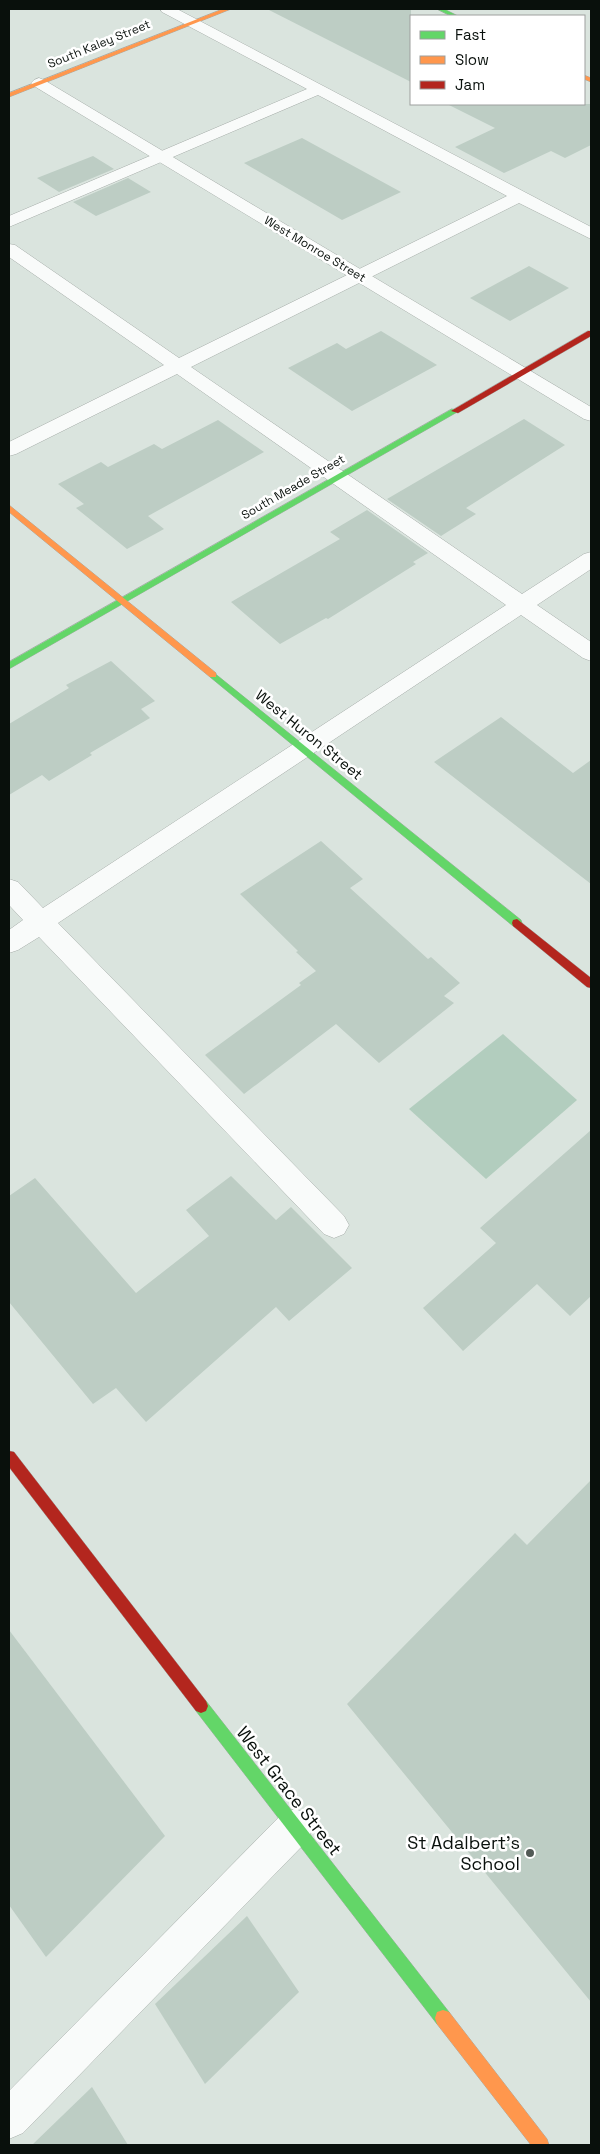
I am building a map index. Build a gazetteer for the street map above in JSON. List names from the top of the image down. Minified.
{"streets":{"street":["South Kaley Street","West Monroe Street","South Meade Street","West Huron Street","West Grace Street"]},"crossings":[["South Kaley Street","West Monroe Street"],["West Monroe Street","South Meade Street"],["South Meade Street","West Huron Street"]],"places":["St Adalbert's School"],"legend":["Fast","Slow","Jam"]}
